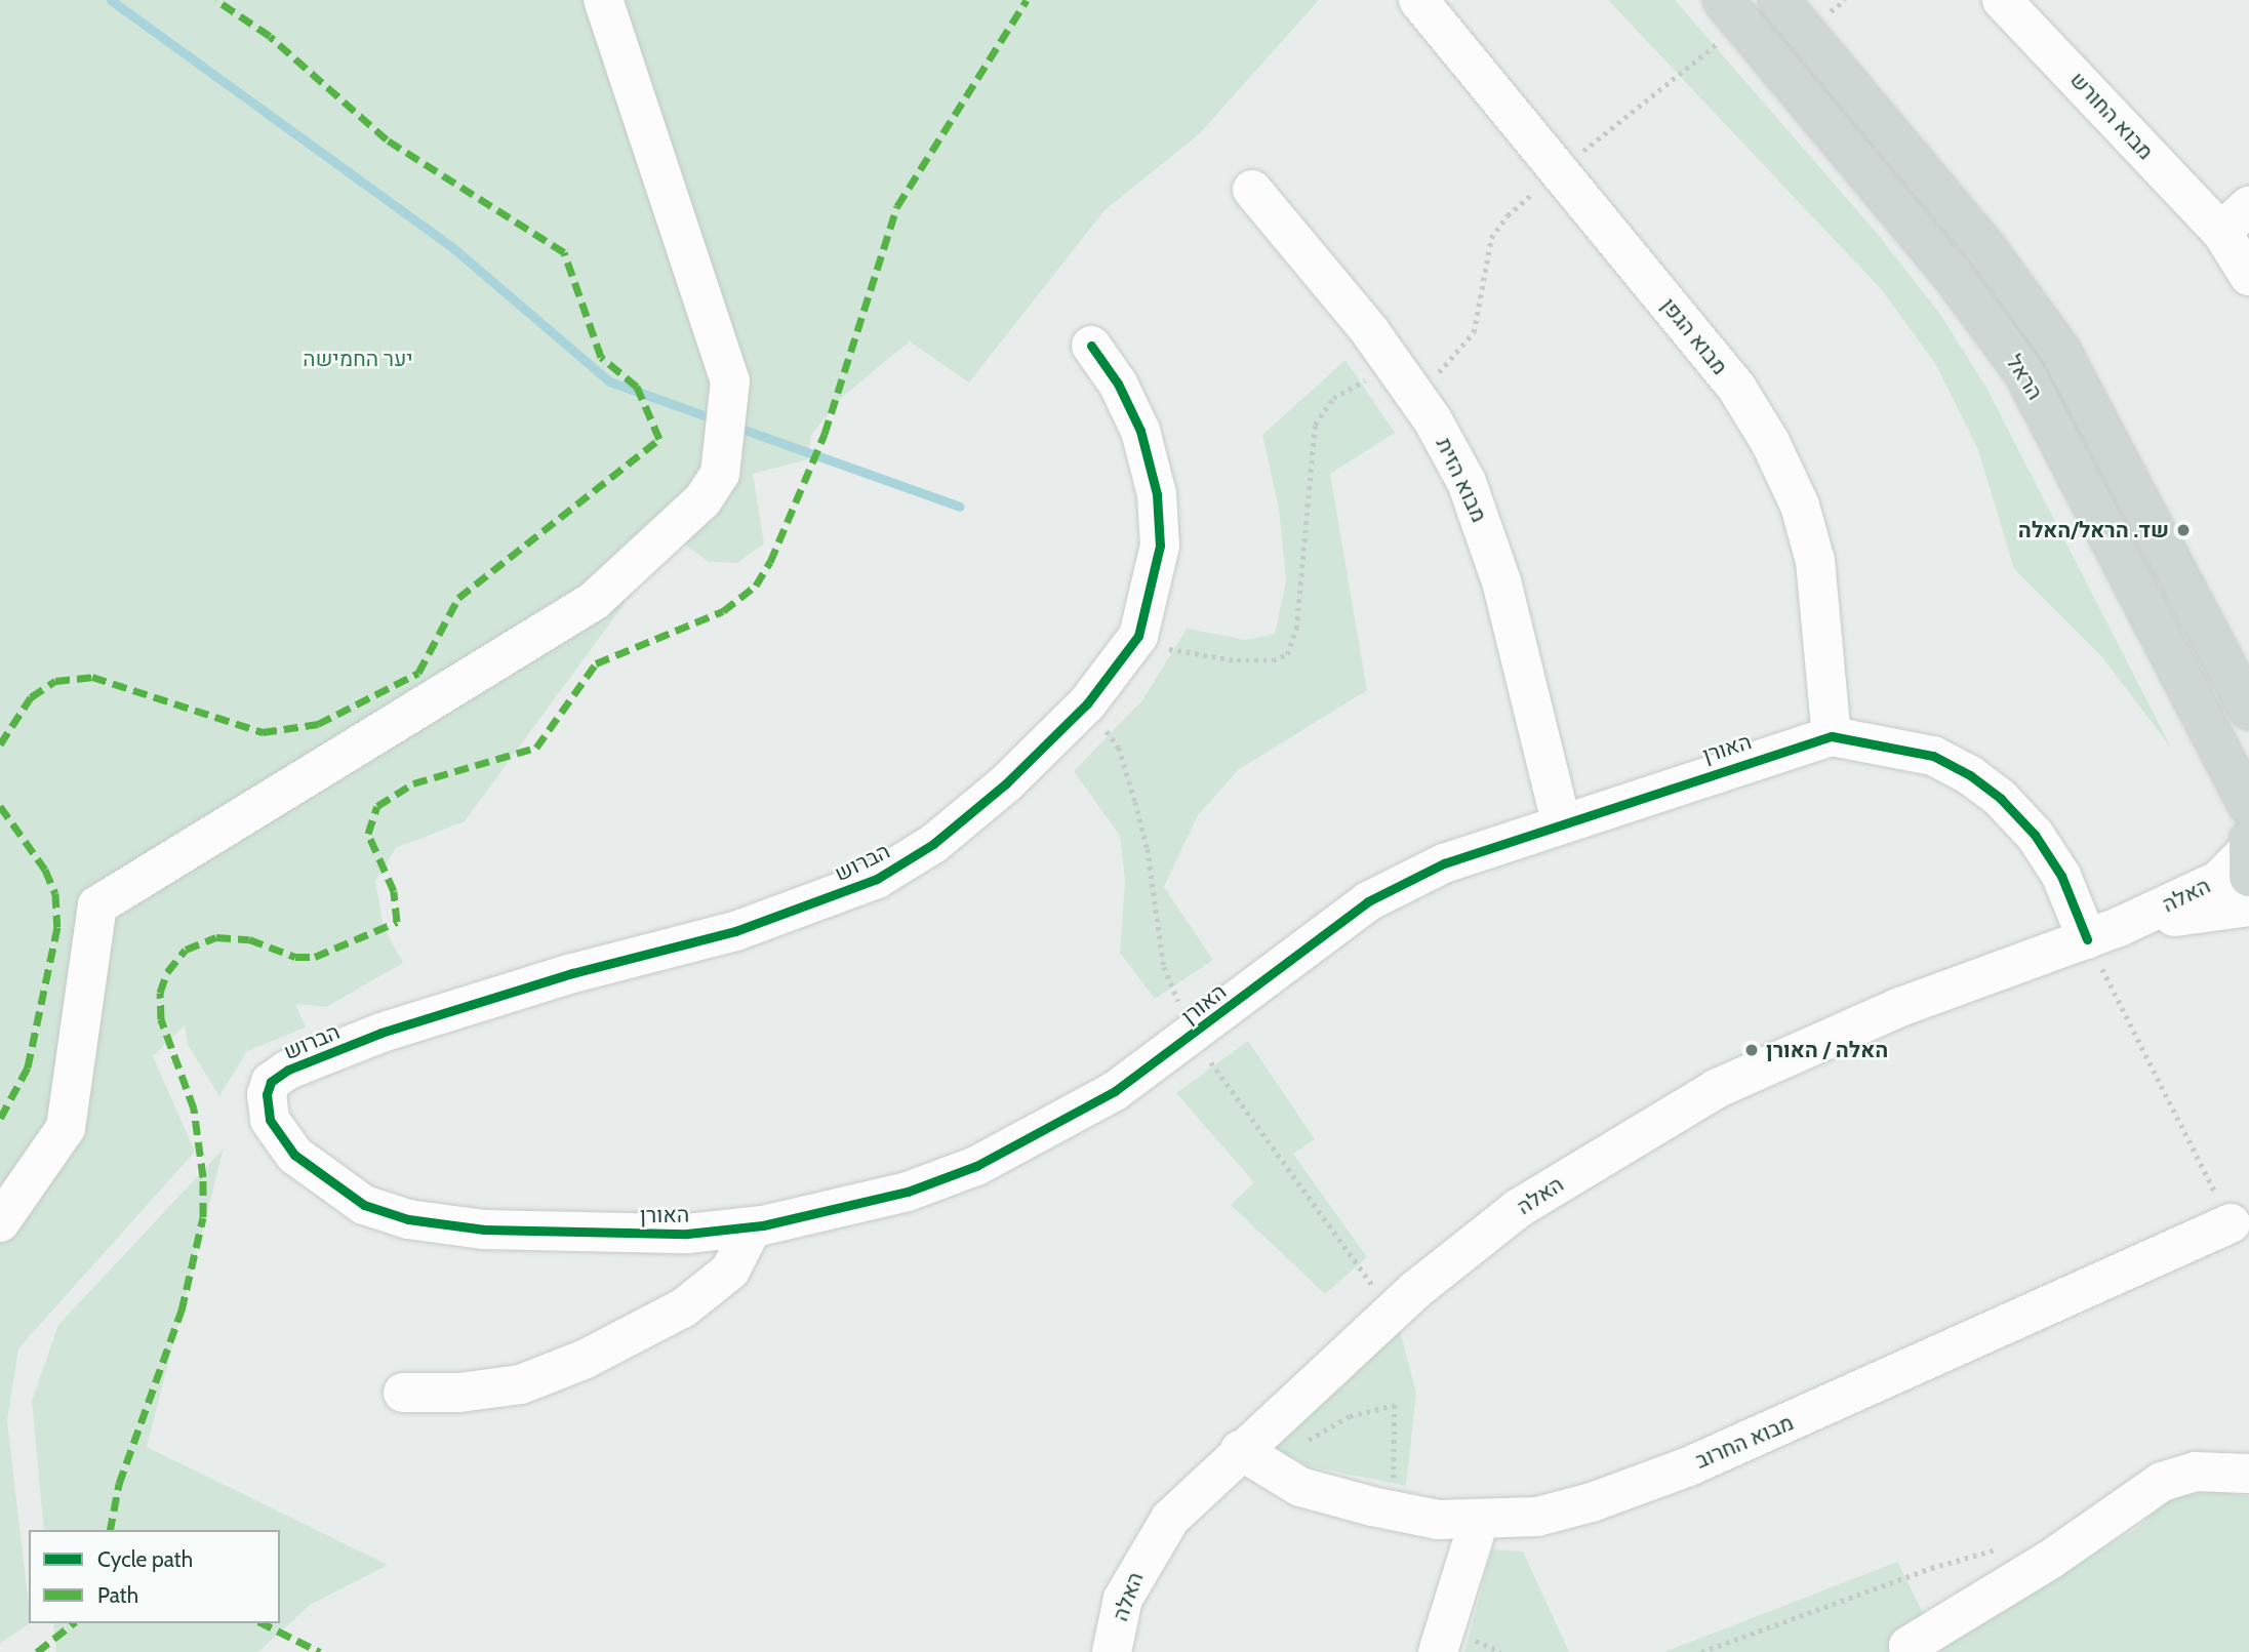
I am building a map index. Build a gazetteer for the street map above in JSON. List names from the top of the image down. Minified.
{"streets":{"main road":["הראל"],"street":["מבוא החורש","מבוא הגפן","מבוא הזית","האורן","הברוש","האלה","מבוא החרוב"]},"crossings":[["מבוא הגפן","האורן"],["מבוא הזית","האורן"],["האורן","הברוש"],["האורן","האלה"],["האלה","מבוא החרוב"]],"parks":["יער החמישה"],"places":["שד. הראל/האלה","האלה / האורן"],"legend":["Cycle path","Path"]}
